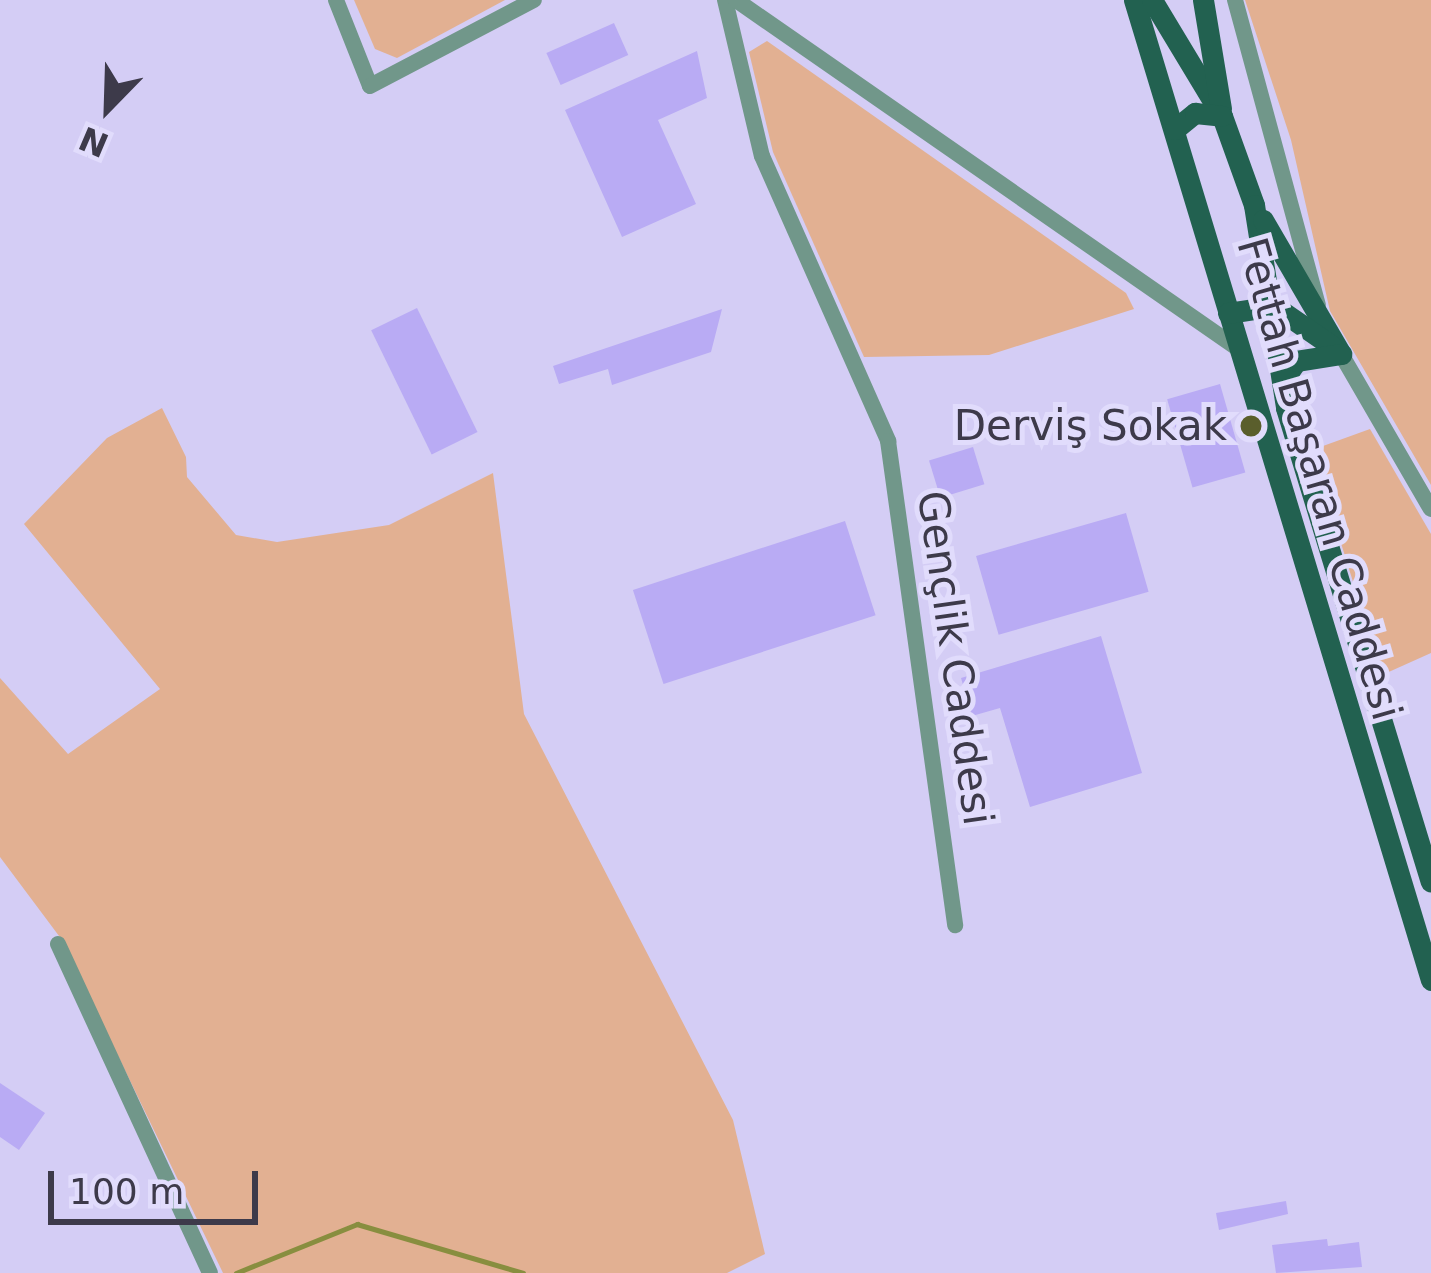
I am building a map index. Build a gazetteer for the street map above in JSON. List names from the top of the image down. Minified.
{"streets":{"main road":["Fettah Başaran Caddesi"],"street":["Gençlik Caddesi"]},"places":["Derviş Sokak"],"scale_bar":"100 m","north":"bottom left"}
